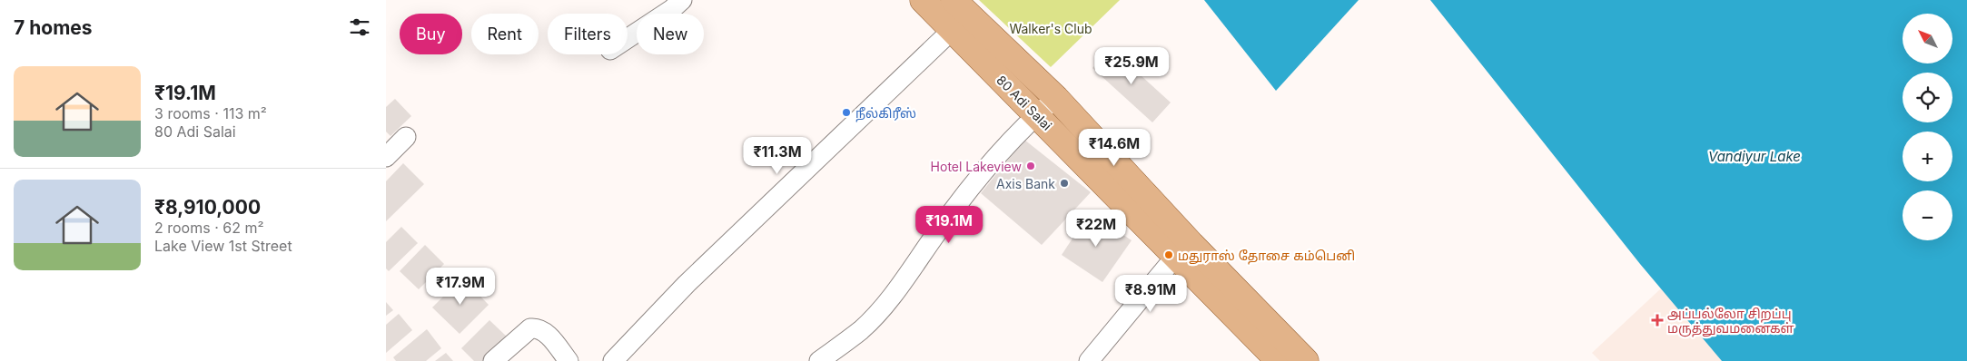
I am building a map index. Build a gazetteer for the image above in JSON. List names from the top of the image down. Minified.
{"streets":{"main road":["80 Adi Salai"]},"water":["Vandiyur Lake"],"parks":["Walker's Club"],"places":{"other":["நீல்கிரீஸ்","Hotel Lakeview","Axis Bank","மதுராஸ் தோசை கம்பெனி"],"health":["அப்பல்லோ சிறப்பு மருத்துவமனைகள்"]},"north":"top left","page":{"heading":"7 homes","map_buttons":["+","−"],"chip":["Buy","Rent","Filters","New"],"price":["₹25.9M","₹14.6M","₹11.3M","₹19.1M","₹22M","₹17.9M","₹8.91M"],"list":[{"name":"₹19.1M","note":"3 rooms · 113 m² · 80 Adi Salai"},{"name":"₹8,910,000","note":"2 rooms · 62 m² · Lake View 1st Street"}]}}
